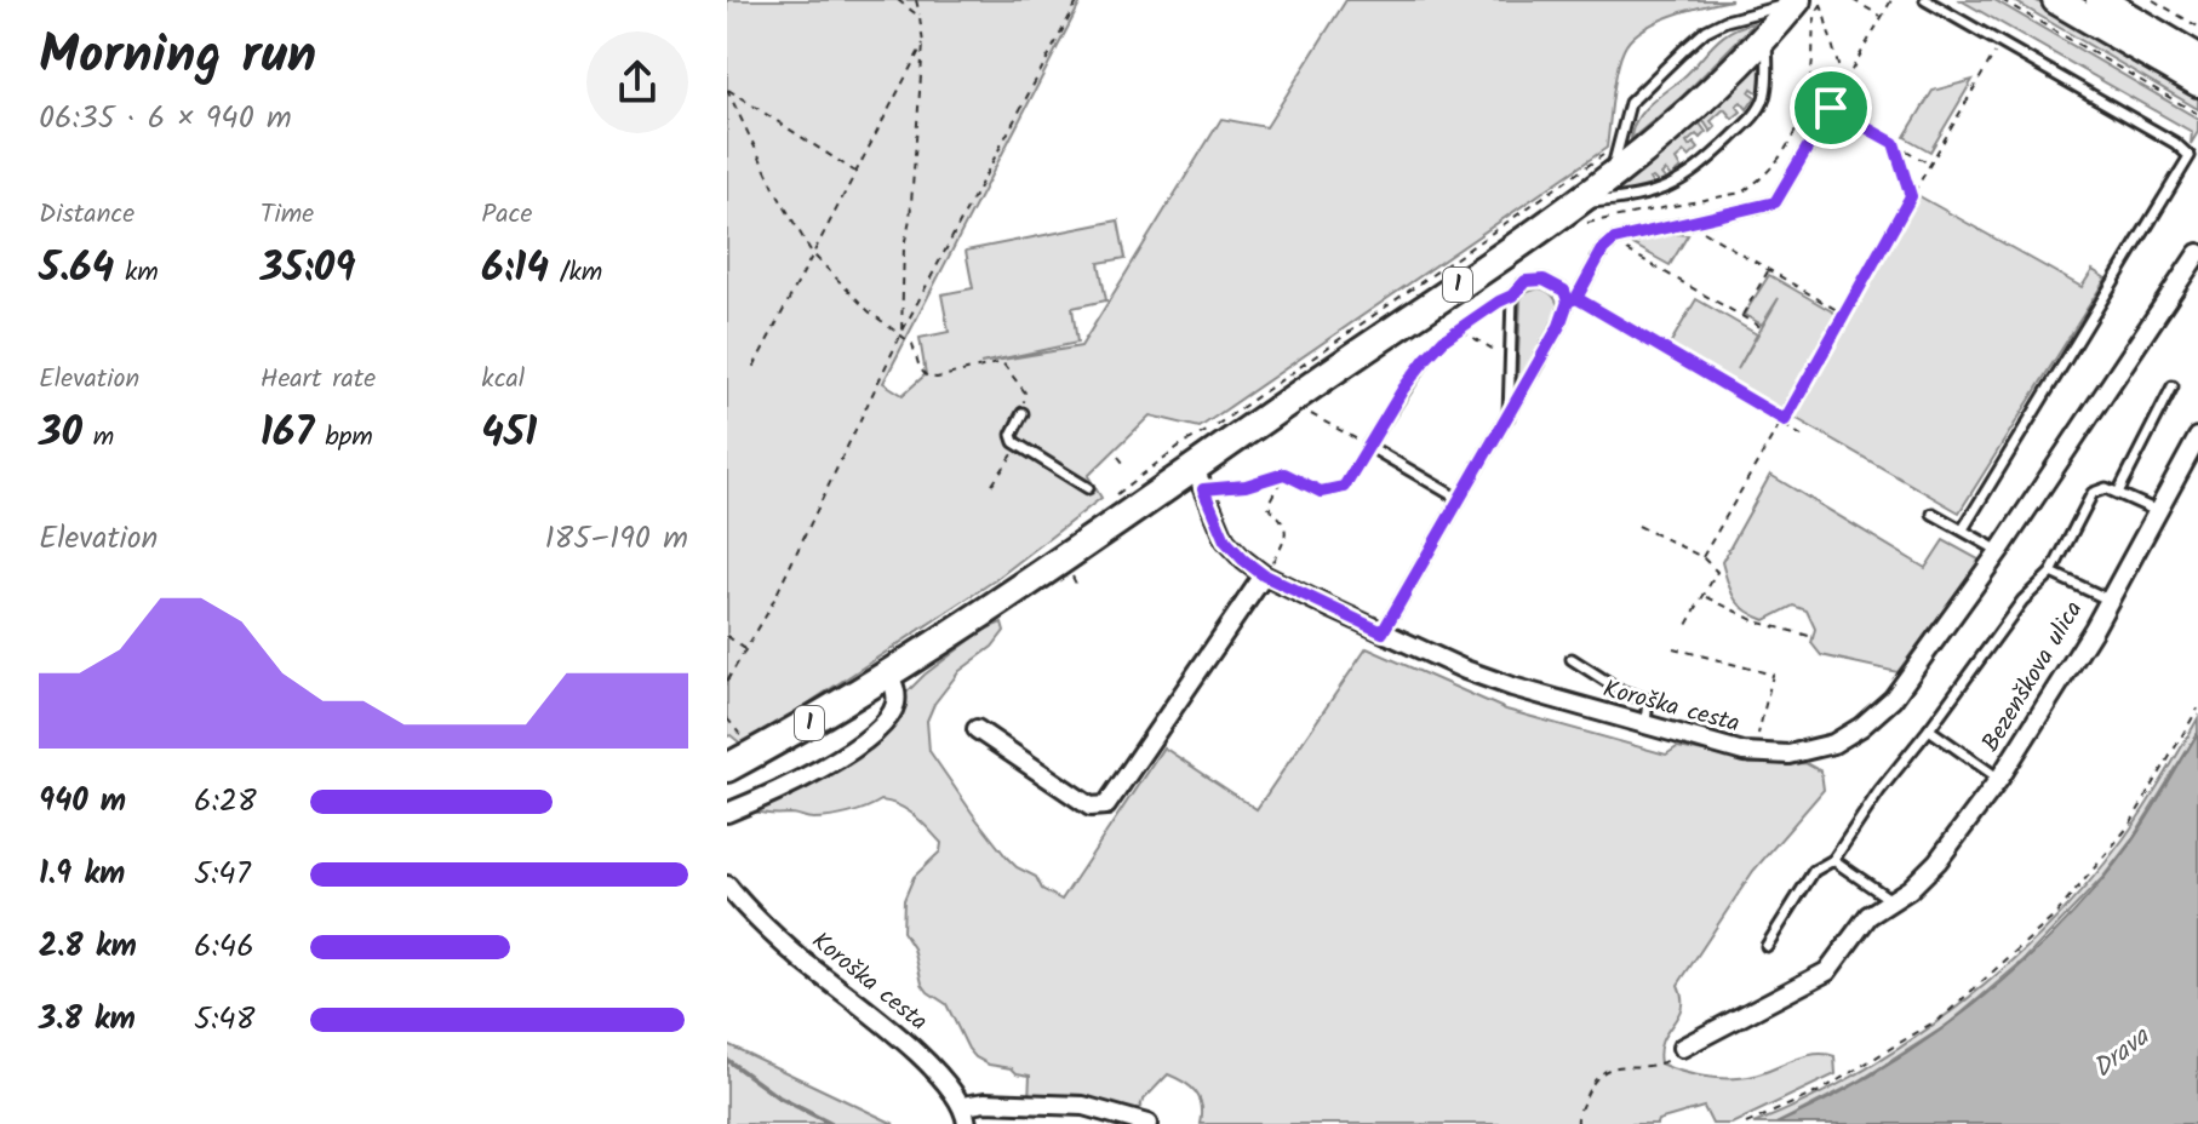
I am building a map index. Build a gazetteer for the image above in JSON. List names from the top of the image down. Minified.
{"streets":{"main road":["1"],"street":["Bezenškova ulica","Koroška cesta"]},"crossings":[["1","Koroška cesta"]],"water":["Drava"],"page":{"heading":["Morning run","06:35 · 6 × 940 m"],"stats":[["Distance","5.64 km"],["Time","35:09"],["Pace","6:14 /km"],["Elevation","30 m"],["Heart rate","167 bpm"],["kcal","451"]],"chart":["Elevation","185–190 m"],"list":[{"name":"940 m","note":"6:28"},{"name":"1.9 km","note":"5:47"},{"name":"2.8 km","note":"6:46"},{"name":"3.8 km","note":"5:48"}]}}
